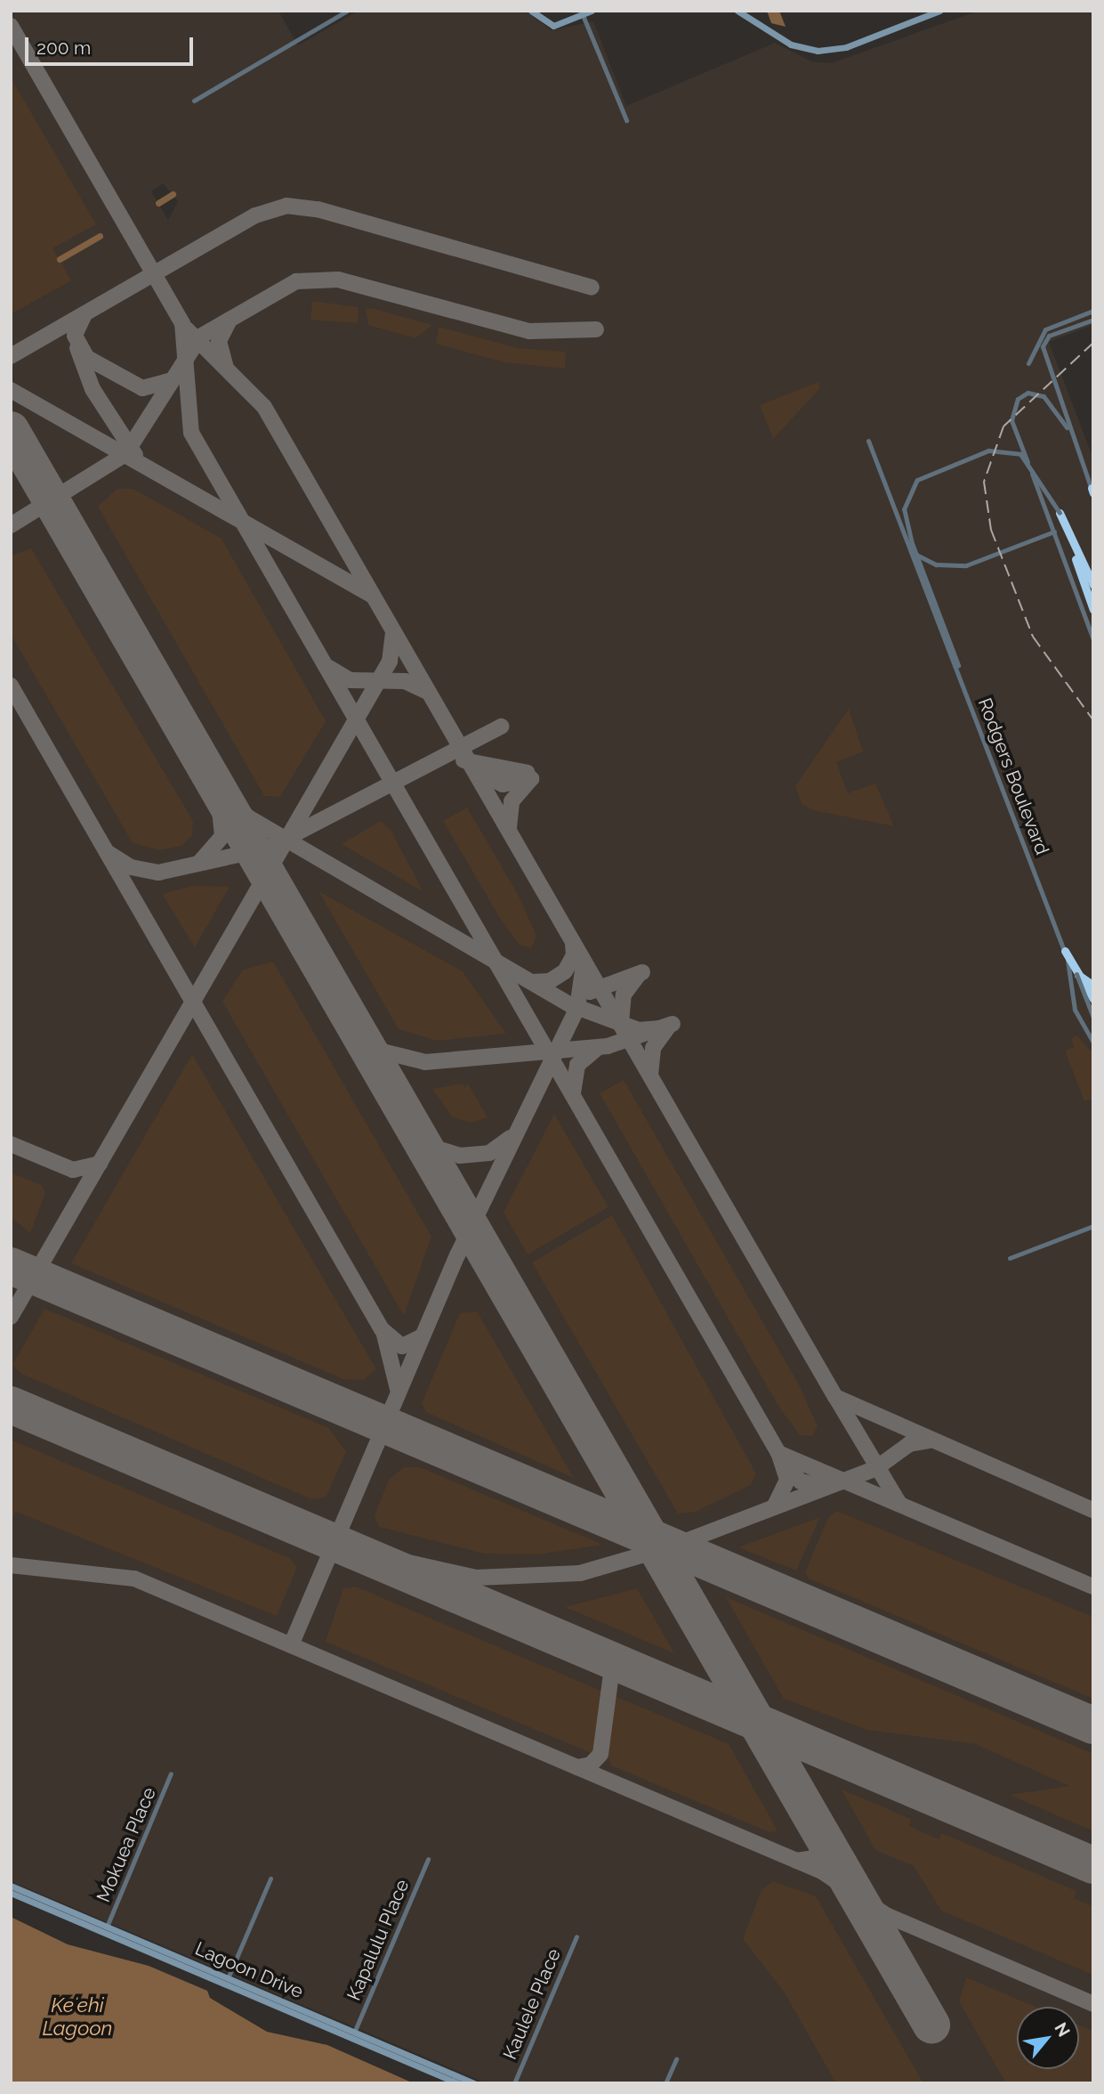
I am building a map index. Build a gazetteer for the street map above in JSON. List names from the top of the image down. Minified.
{"streets":{"street":["Rodgers Boulevard","Mokuea Place","Kapalulu Place","Lagoon Drive","Kaulele Place"]},"crossings":[["Mokuea Place","Lagoon Drive"],["Kapalulu Place","Lagoon Drive"]],"water":["Keʻehi Lagoon"],"scale_bar":"200 m","north":"top right"}
